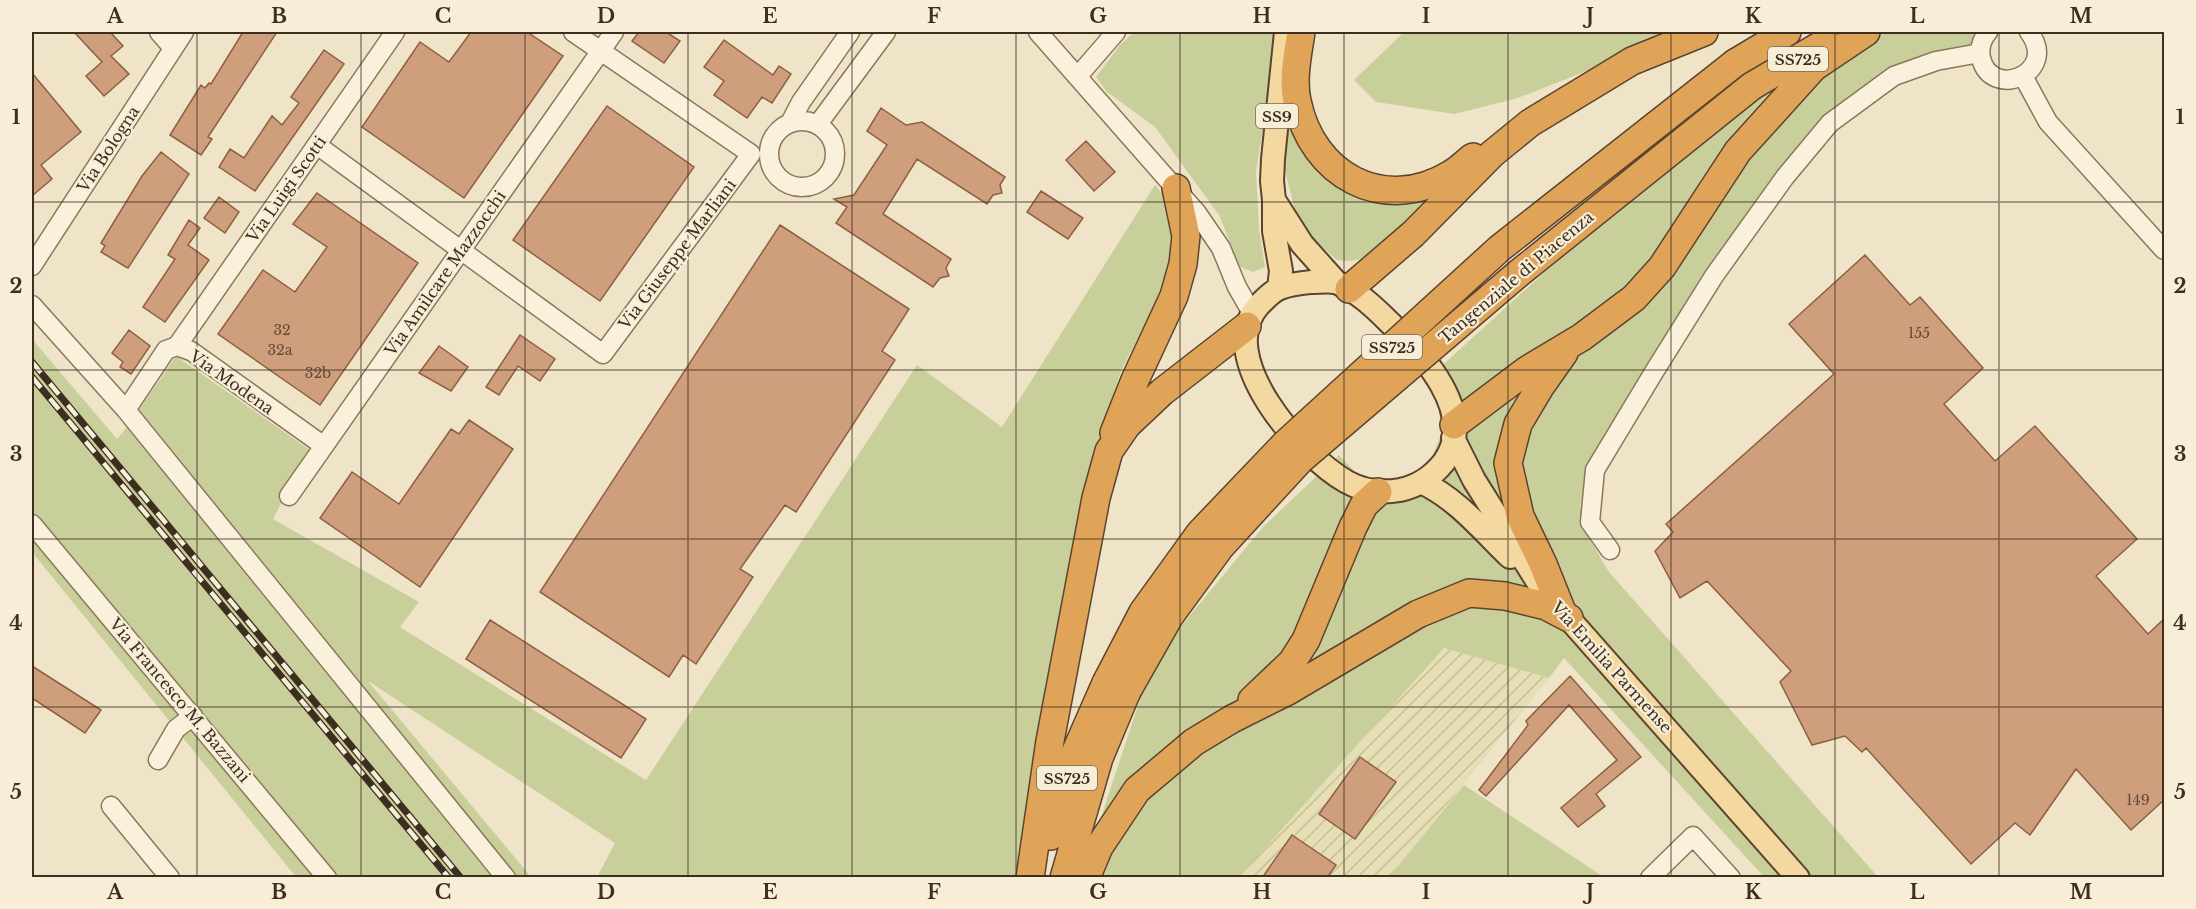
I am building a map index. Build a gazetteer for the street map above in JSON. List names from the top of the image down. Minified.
{"streets":{"highway":["SS725","Tangenziale di Piacenza"],"main road":["SS9","Via Emilia Parmense"],"street":["Via Bologna","Via Luigi Scotti","Via Giuseppe Marliani","Via Amilcare Mazzocchi","Via Modena","Via Francesco M. Bazzani"]},"crossings":[["Via Luigi Scotti","Via Modena"],["Via Giuseppe Marliani","Via Amilcare Mazzocchi"],["Via Amilcare Mazzocchi","Via Modena"]],"house_numbers":["32","155","32a","32b","149"],"grid":{"columns":["A","B","C","D","E","F","G","H","I","J","K","L","M"],"rows":["1","2","3","4","5"]}}
